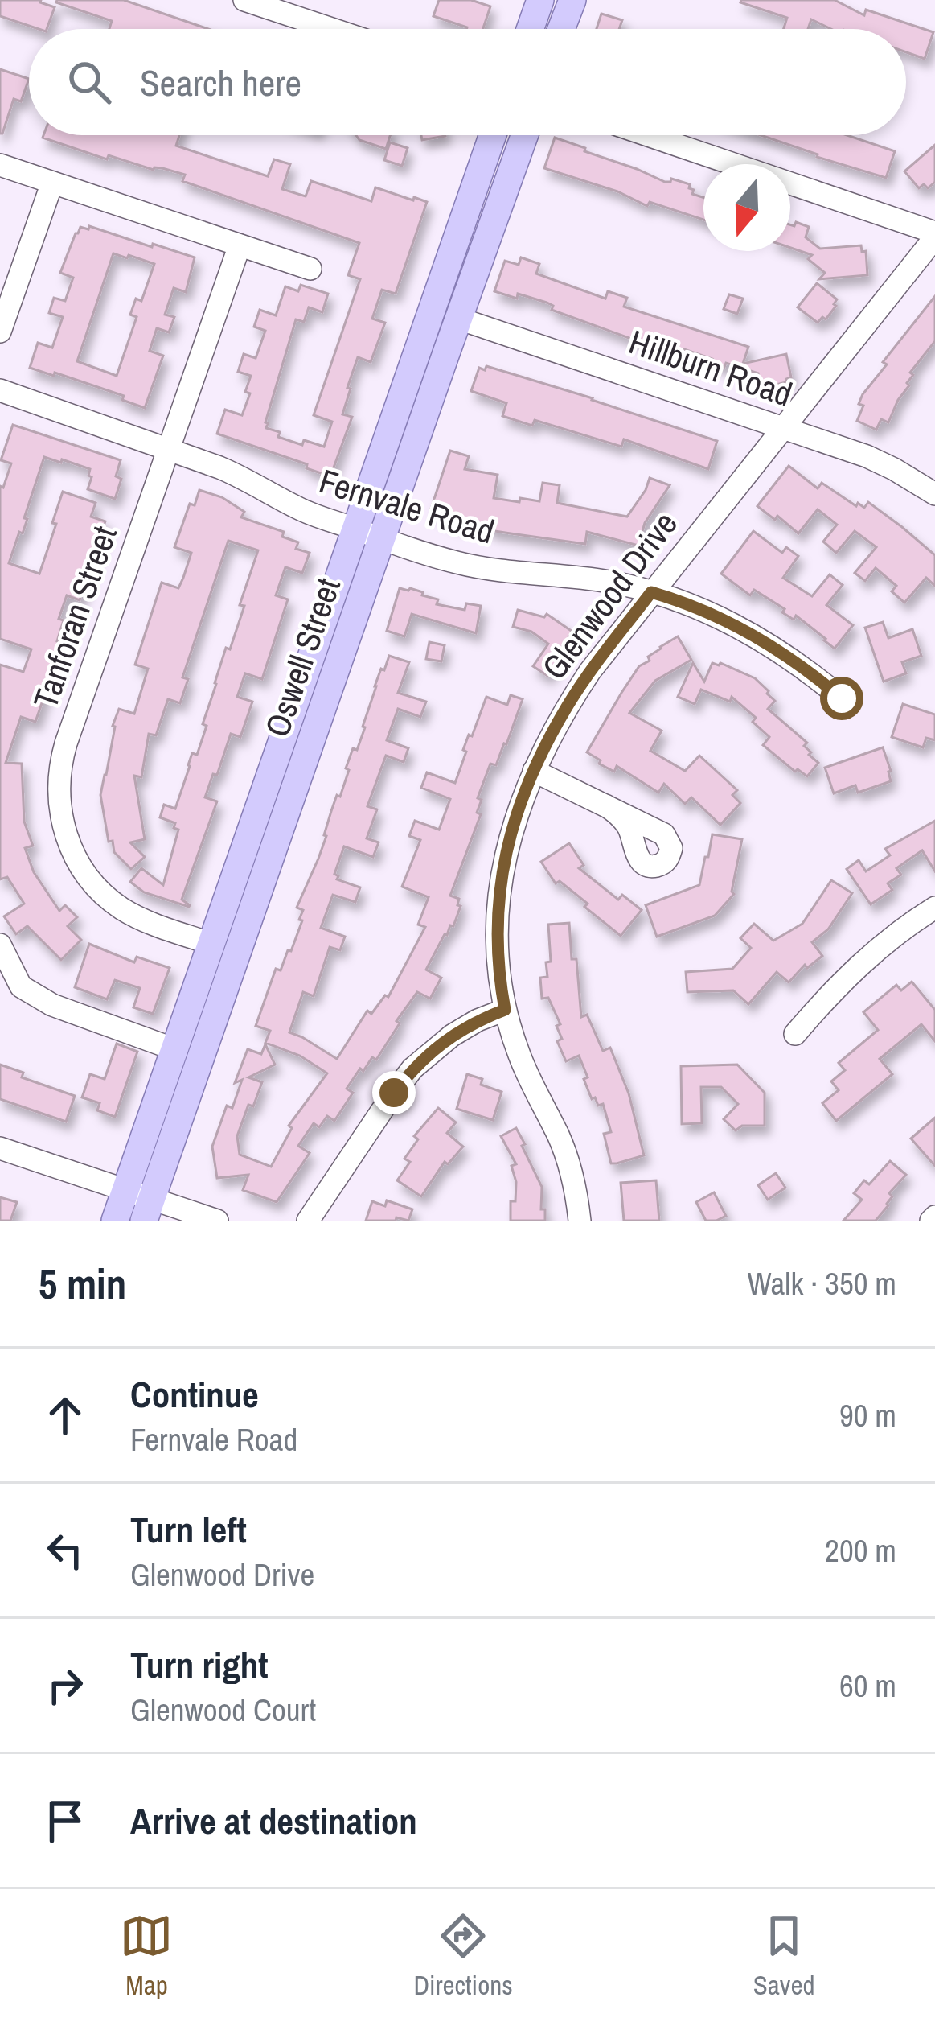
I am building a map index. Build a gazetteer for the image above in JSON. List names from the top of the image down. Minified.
{"streets":{"main road":["Oswell Street"],"street":["Hillburn Road","Fernvale Road","Glenwood Drive","Tanforan Street"]},"crossings":[["Hillburn Road","Glenwood Drive"],["Hillburn Road","Oswell Street"],["Fernvale Road","Glenwood Drive"],["Fernvale Road","Tanforan Street"],["Fernvale Road","Oswell Street"],["Tanforan Street","Oswell Street"]],"north":"bottom","page":{"search":"Search here","heading":["5 min","Walk · 350 m"],"list":[["Continue","Fernvale Road","90 m"],["Turn left","Glenwood Drive","200 m"],["Turn right","Glenwood Court","60 m"],"Arrive at destination"],"nav":["Map","Directions","Saved"]}}
